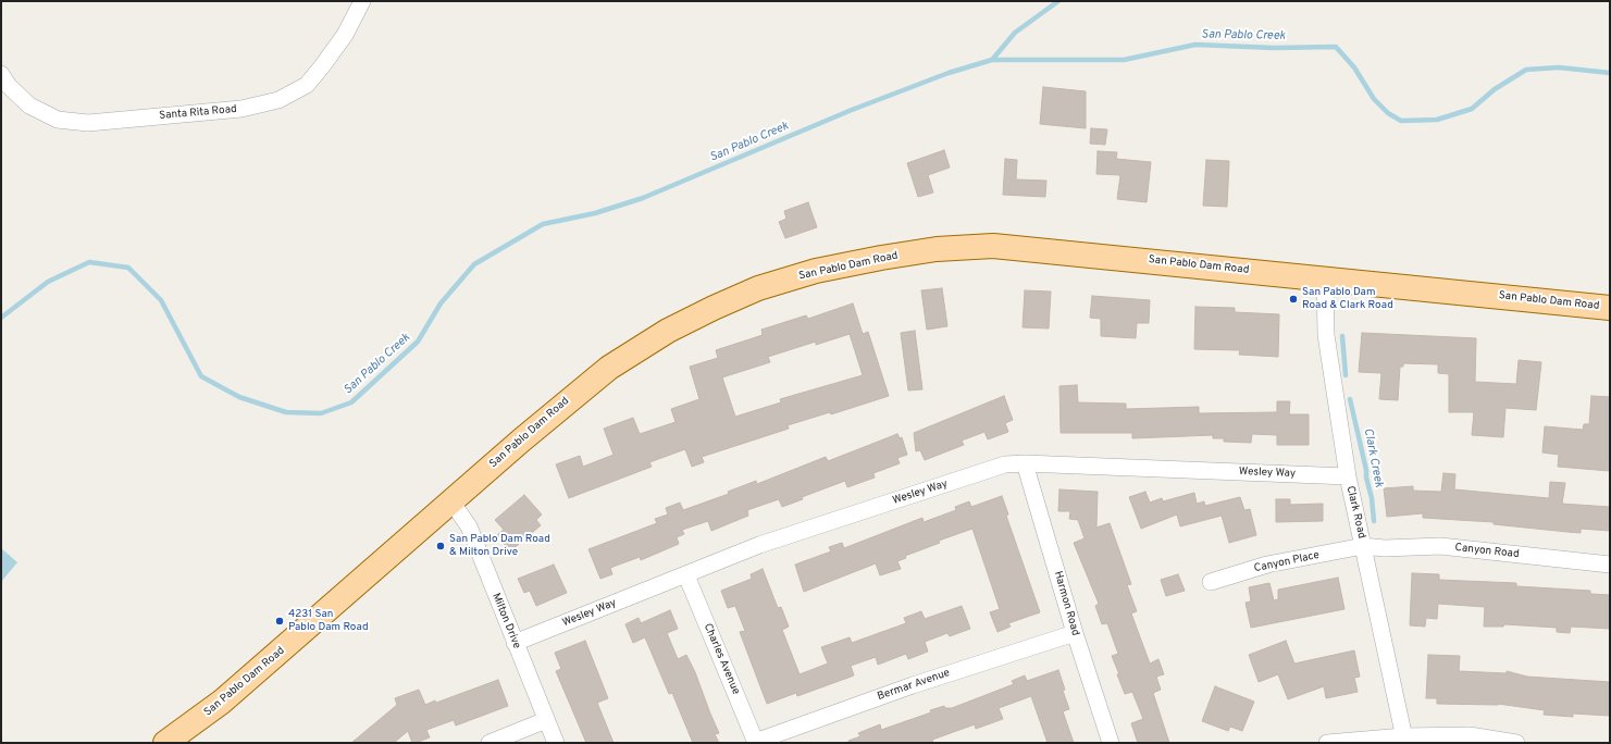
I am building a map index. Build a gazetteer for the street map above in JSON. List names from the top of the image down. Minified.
{"streets":{"main road":["San Pablo Dam Road"],"street":["Santa Rita Road","Wesley Way","Clark Road","Canyon Road","Canyon Place","Harmon Road","Milton Drive","Charles Avenue","Bermar Avenue"]},"crossings":[["San Pablo Dam Road","Clark Road"],["San Pablo Dam Road","Milton Drive"],["Wesley Way","Clark Road"],["Wesley Way","Harmon Road"],["Wesley Way","Milton Drive"],["Wesley Way","Charles Avenue"],["Clark Road","Canyon Road"],["Clark Road","Canyon Place"],["Canyon Road","Canyon Place"],["Harmon Road","Bermar Avenue"],["Charles Avenue","Bermar Avenue"]],"water":["San Pablo Creek","Clark Creek"],"places":["San Pablo Dam Road & Clark Road","San Pablo Dam Road & Milton Drive","4231 San Pablo Dam Road"]}
